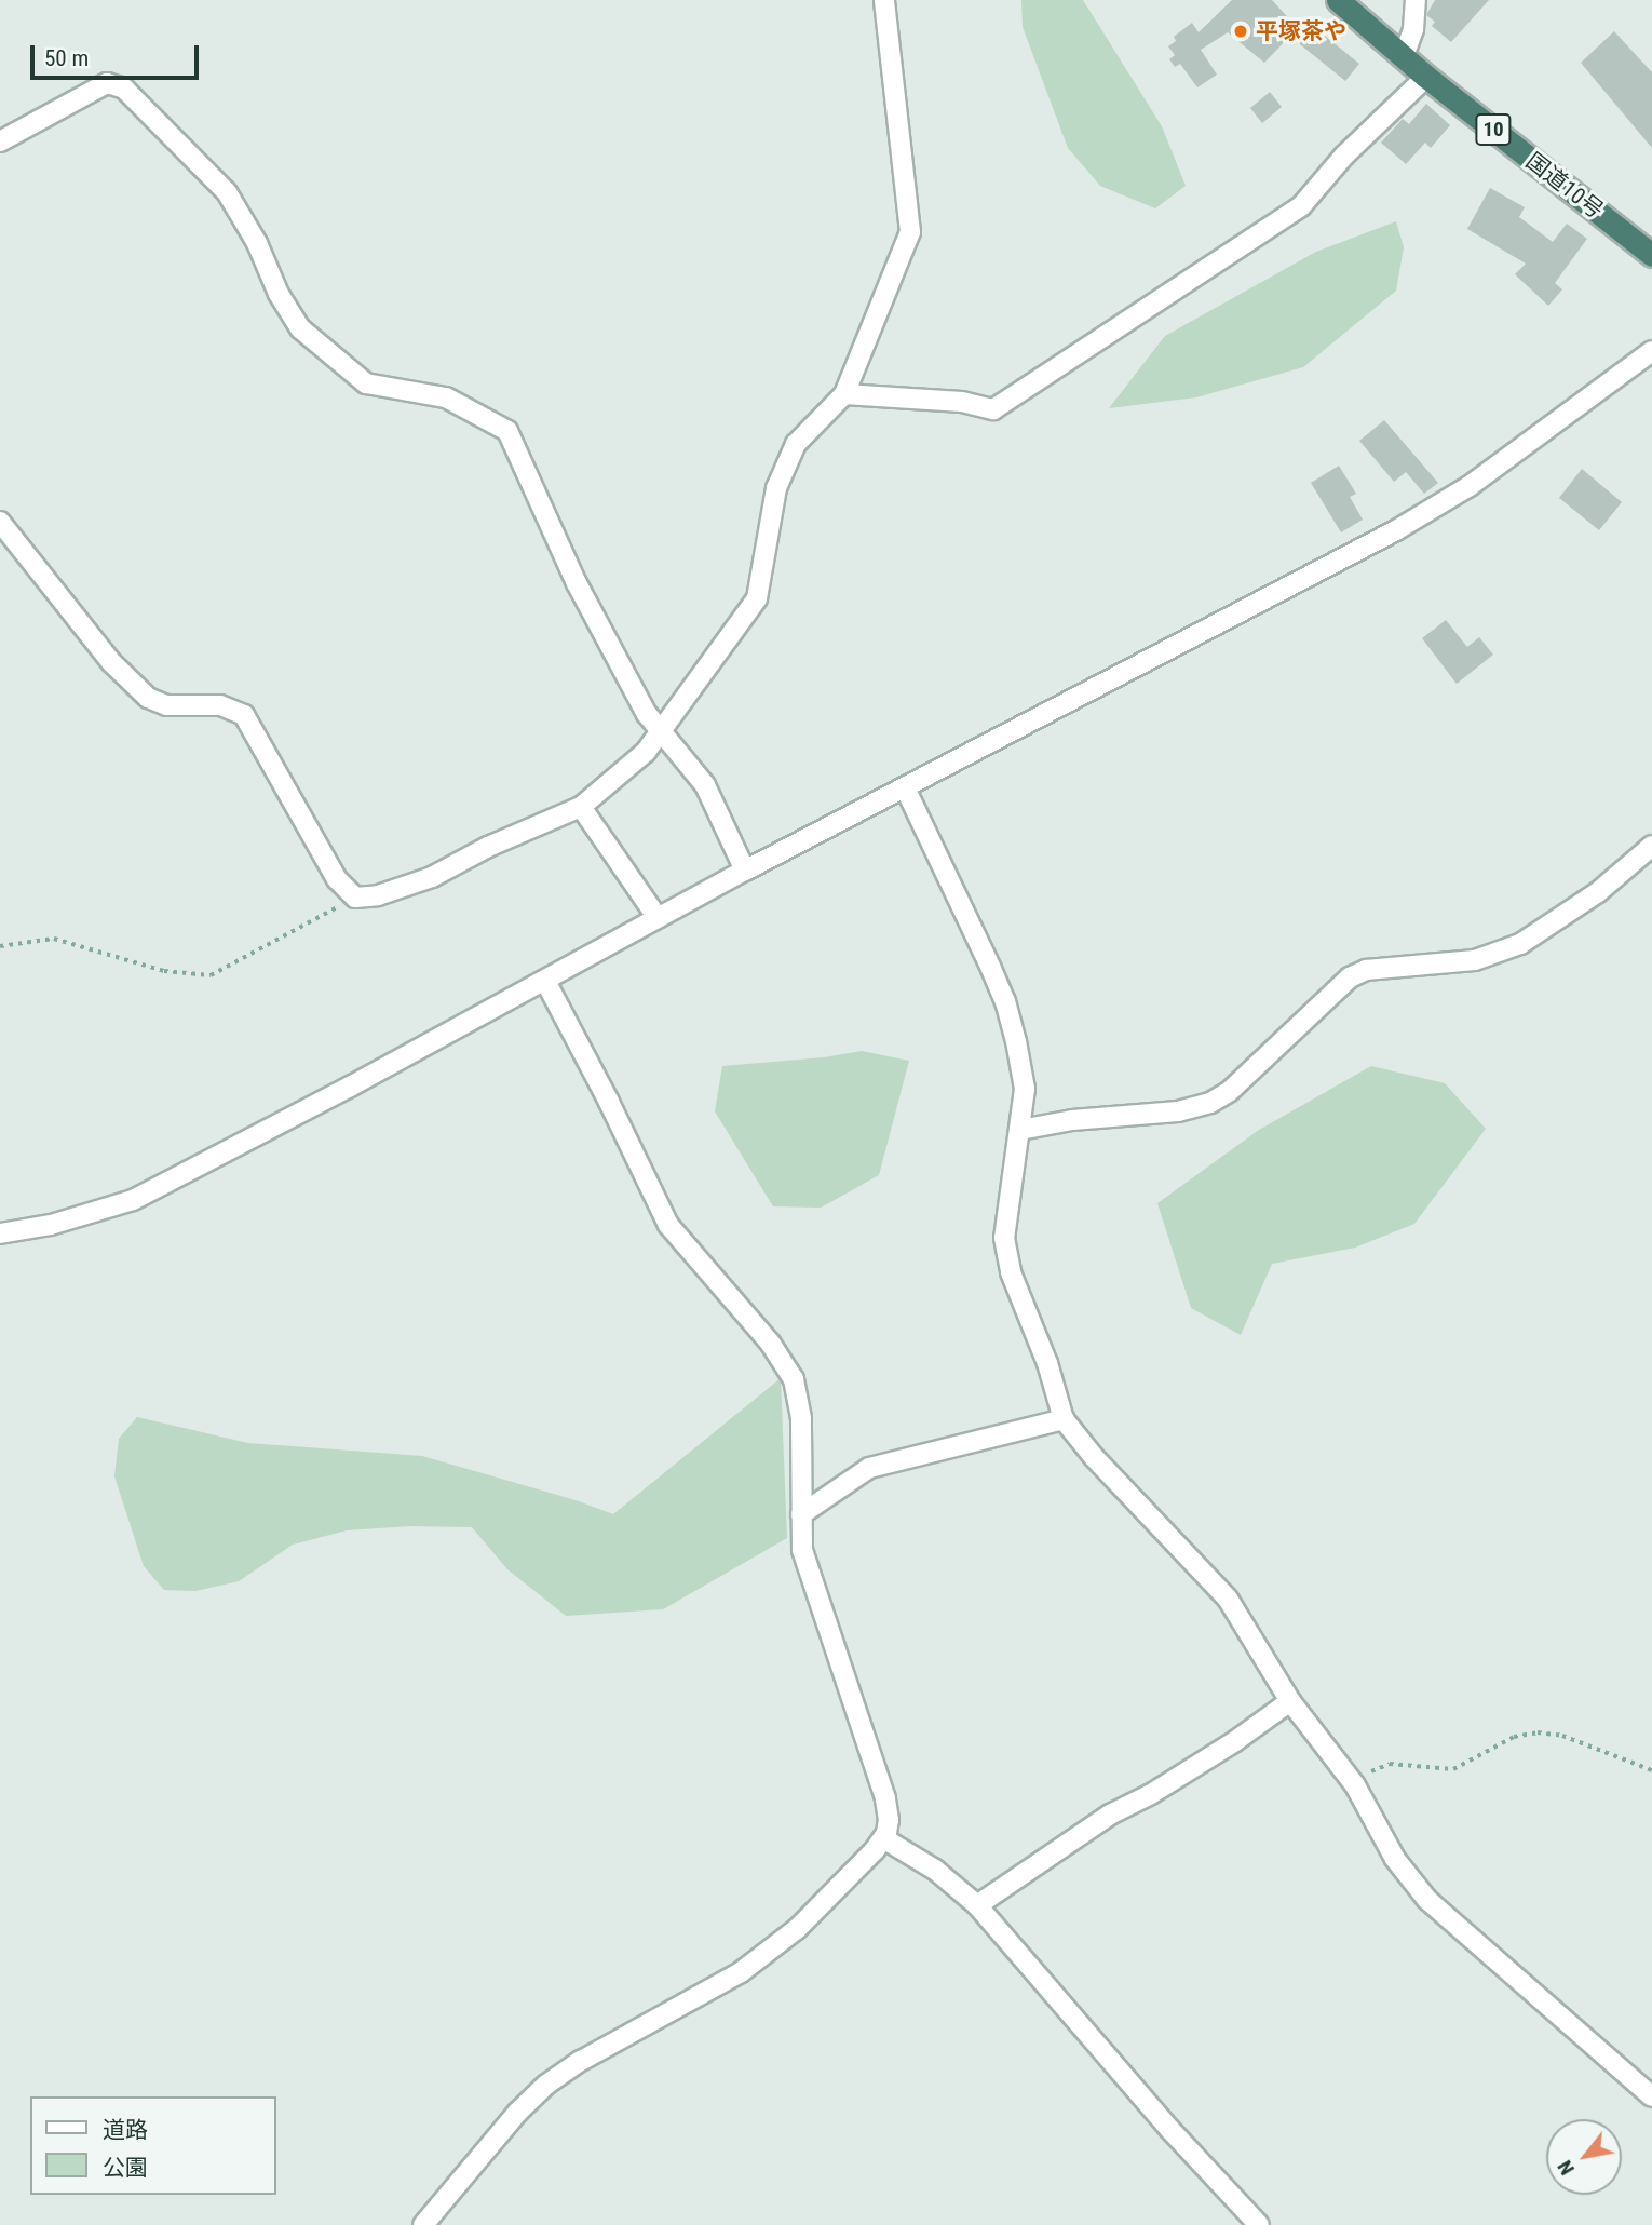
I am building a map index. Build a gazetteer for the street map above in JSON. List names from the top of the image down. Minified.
{"streets":{"highway":["10","国道10号"]},"places":["平塚茶や"],"legend":["道路","公園"],"scale_bar":"50 m","north":"bottom left"}
